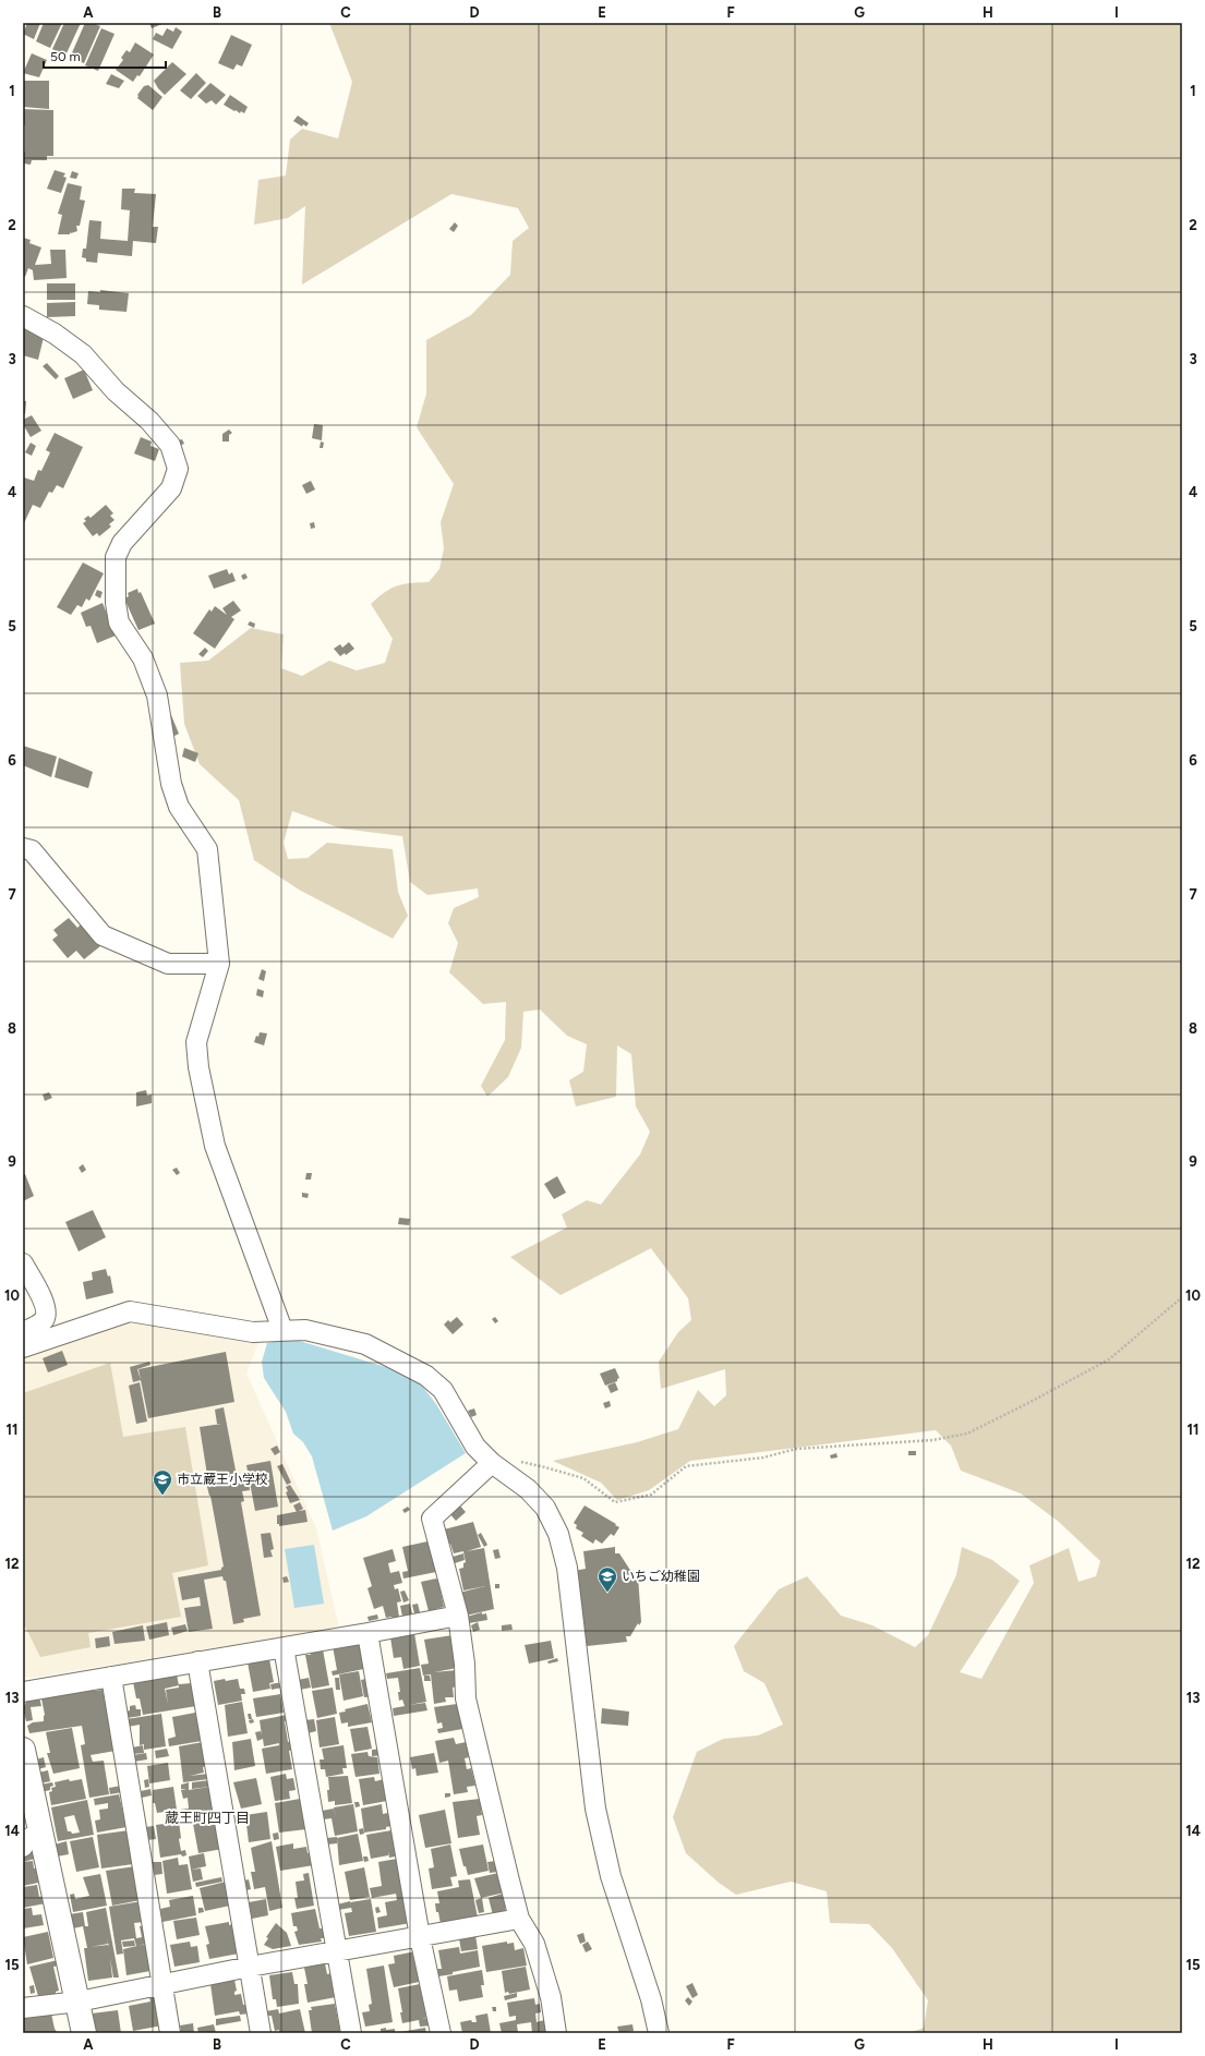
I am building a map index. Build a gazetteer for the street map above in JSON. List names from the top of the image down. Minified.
{"districts":["蔵王町四丁目"],"places":{"school or university":["市立蔵王小学校","いちご幼稚園"]},"scale_bar":"50 m","grid":{"columns":["A","B","C","D","E","F","G","H","I"],"rows":["1","2","3","4","5","6","7","8","9","10","11","12","13","14","15"]}}
